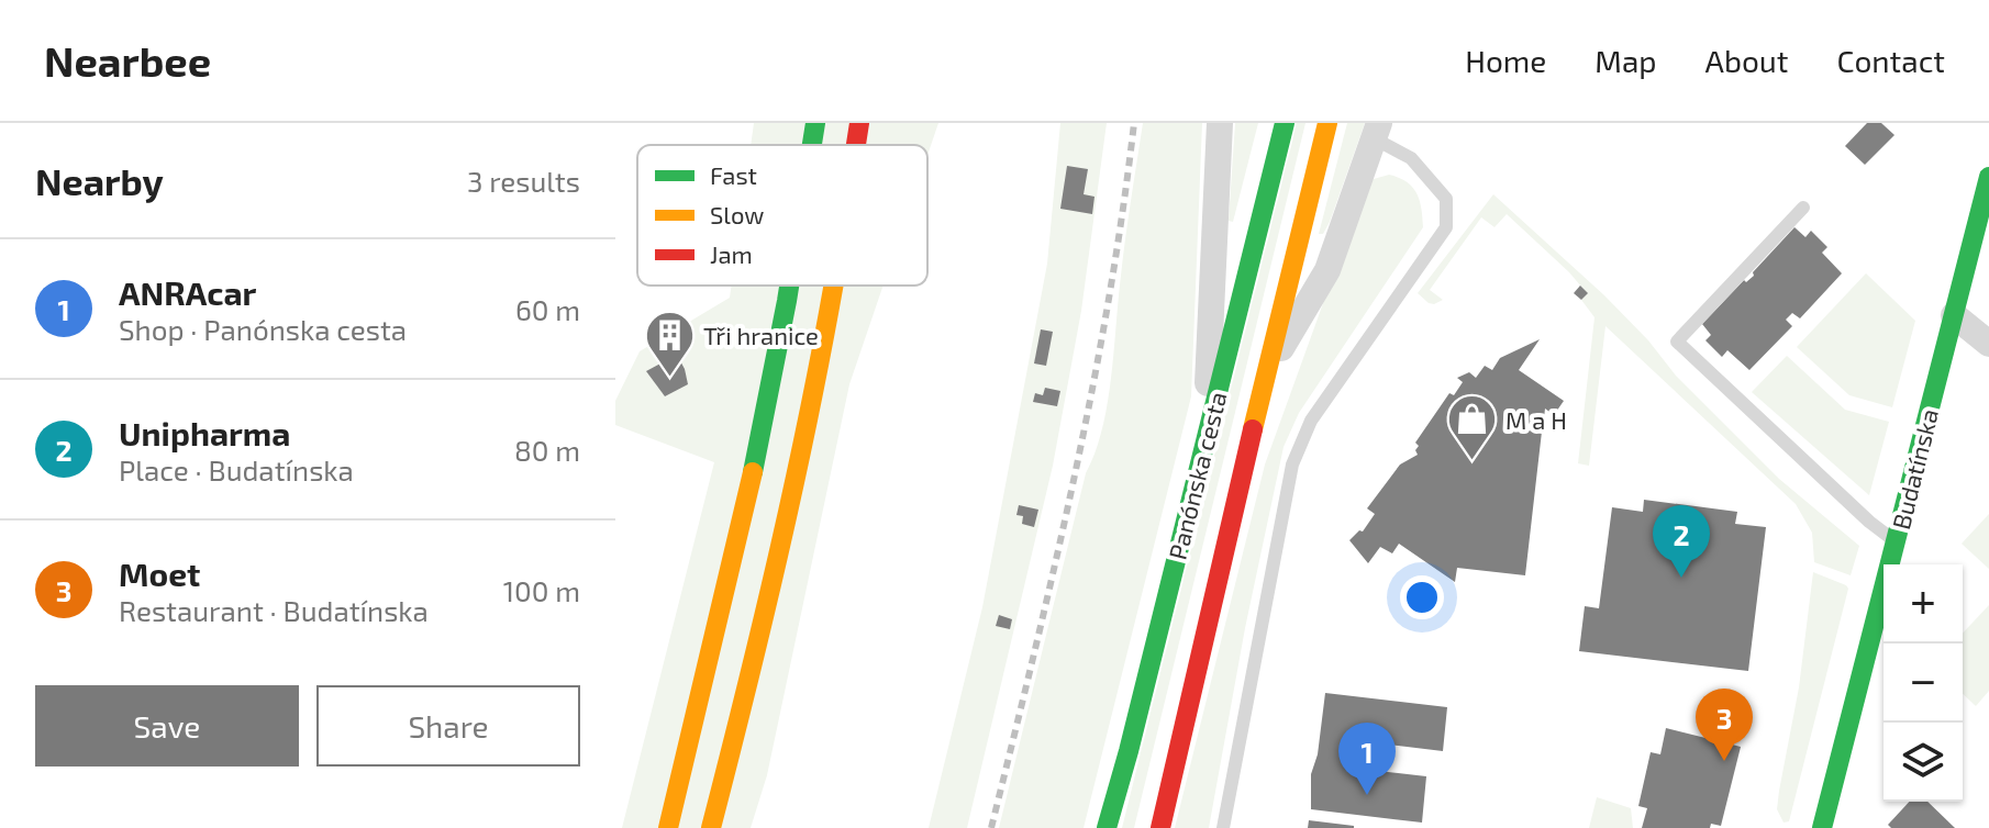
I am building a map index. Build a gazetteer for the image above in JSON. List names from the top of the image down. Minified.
{"streets":{"main road":["Budatínska","Panónska cesta"]},"places":{"building":["Tři hranice"],"shop":["M a H"]},"legend":["Fast","Slow","Jam"],"page":{"header":"Nearbee","nav":["Home","Map","About","Contact"],"heading":["Nearby","3 results"],"list":[{"mark":"1","name":"ANRAcar","note":"Shop · Panónska cesta","value":"60 m"},{"mark":"2","name":"Unipharma","note":"Place · Budatínska","value":"80 m"},{"mark":"3","name":"Moet","note":"Restaurant · Budatínska","value":"100 m"}],"pins":["2","3","1"],"map_buttons":["+","−"],"buttons":["Save","Share"]}}
